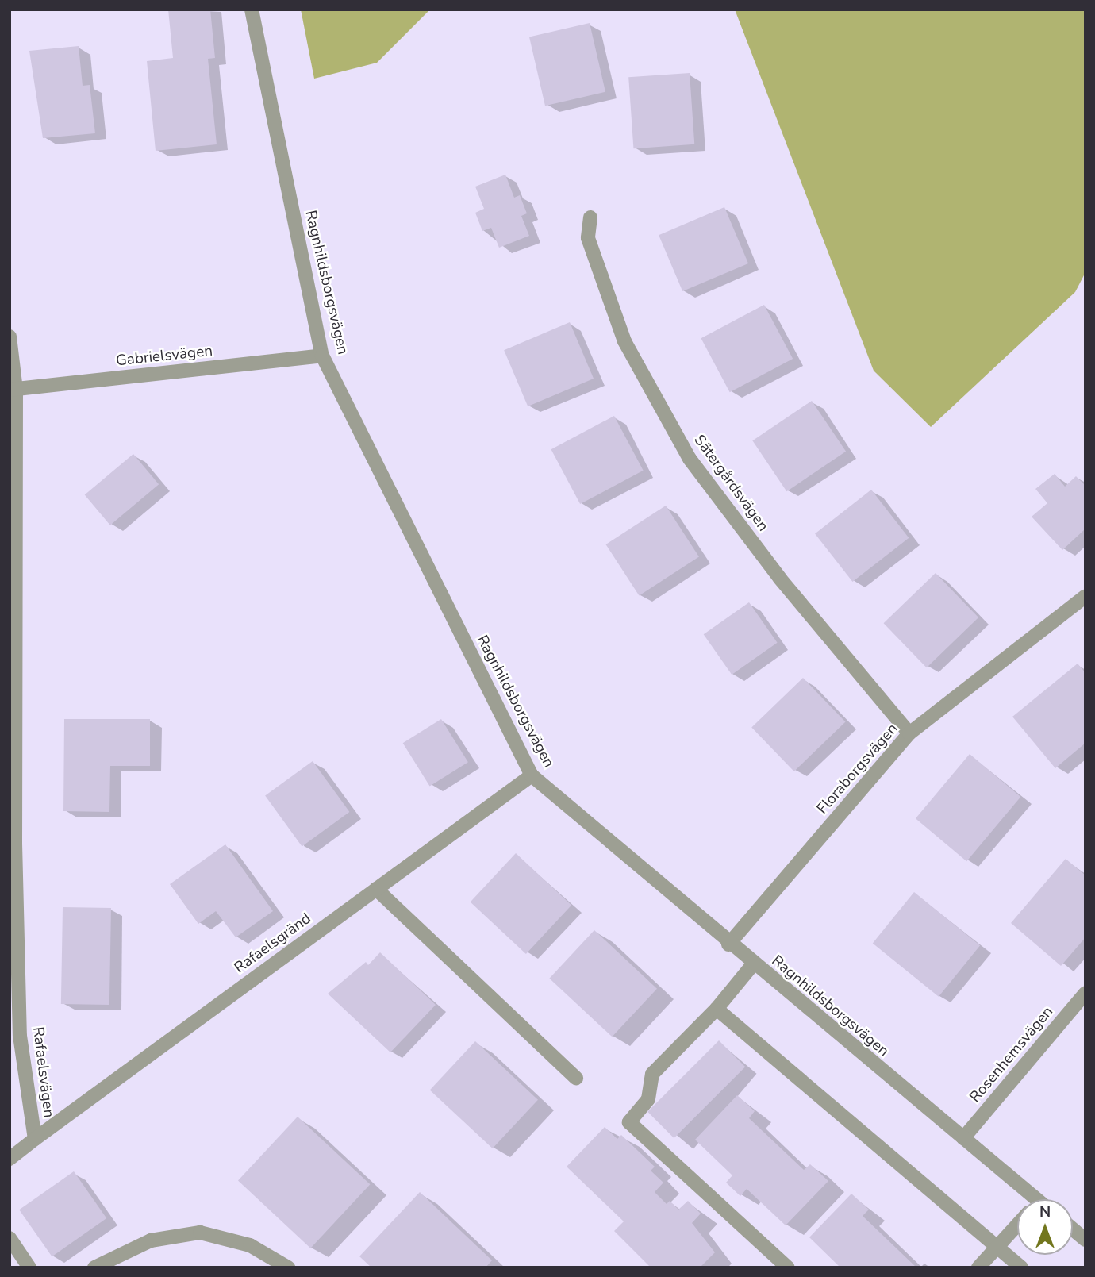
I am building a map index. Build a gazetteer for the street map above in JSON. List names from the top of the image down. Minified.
{"streets":{"street":["Ragnhildsborgsvägen","Gabrielsvägen","Sätergårdsvägen","Floraborgsvägen","Rafaelsgränd","Rosenhemsvägen","Rafaelsvägen"]},"crossings":[["Ragnhildsborgsvägen","Gabrielsvägen"],["Ragnhildsborgsvägen","Floraborgsvägen"],["Ragnhildsborgsvägen","Rafaelsgränd"],["Ragnhildsborgsvägen","Rosenhemsvägen"],["Gabrielsvägen","Rafaelsvägen"],["Sätergårdsvägen","Floraborgsvägen"],["Rafaelsgränd","Rafaelsvägen"]],"north":"top"}
